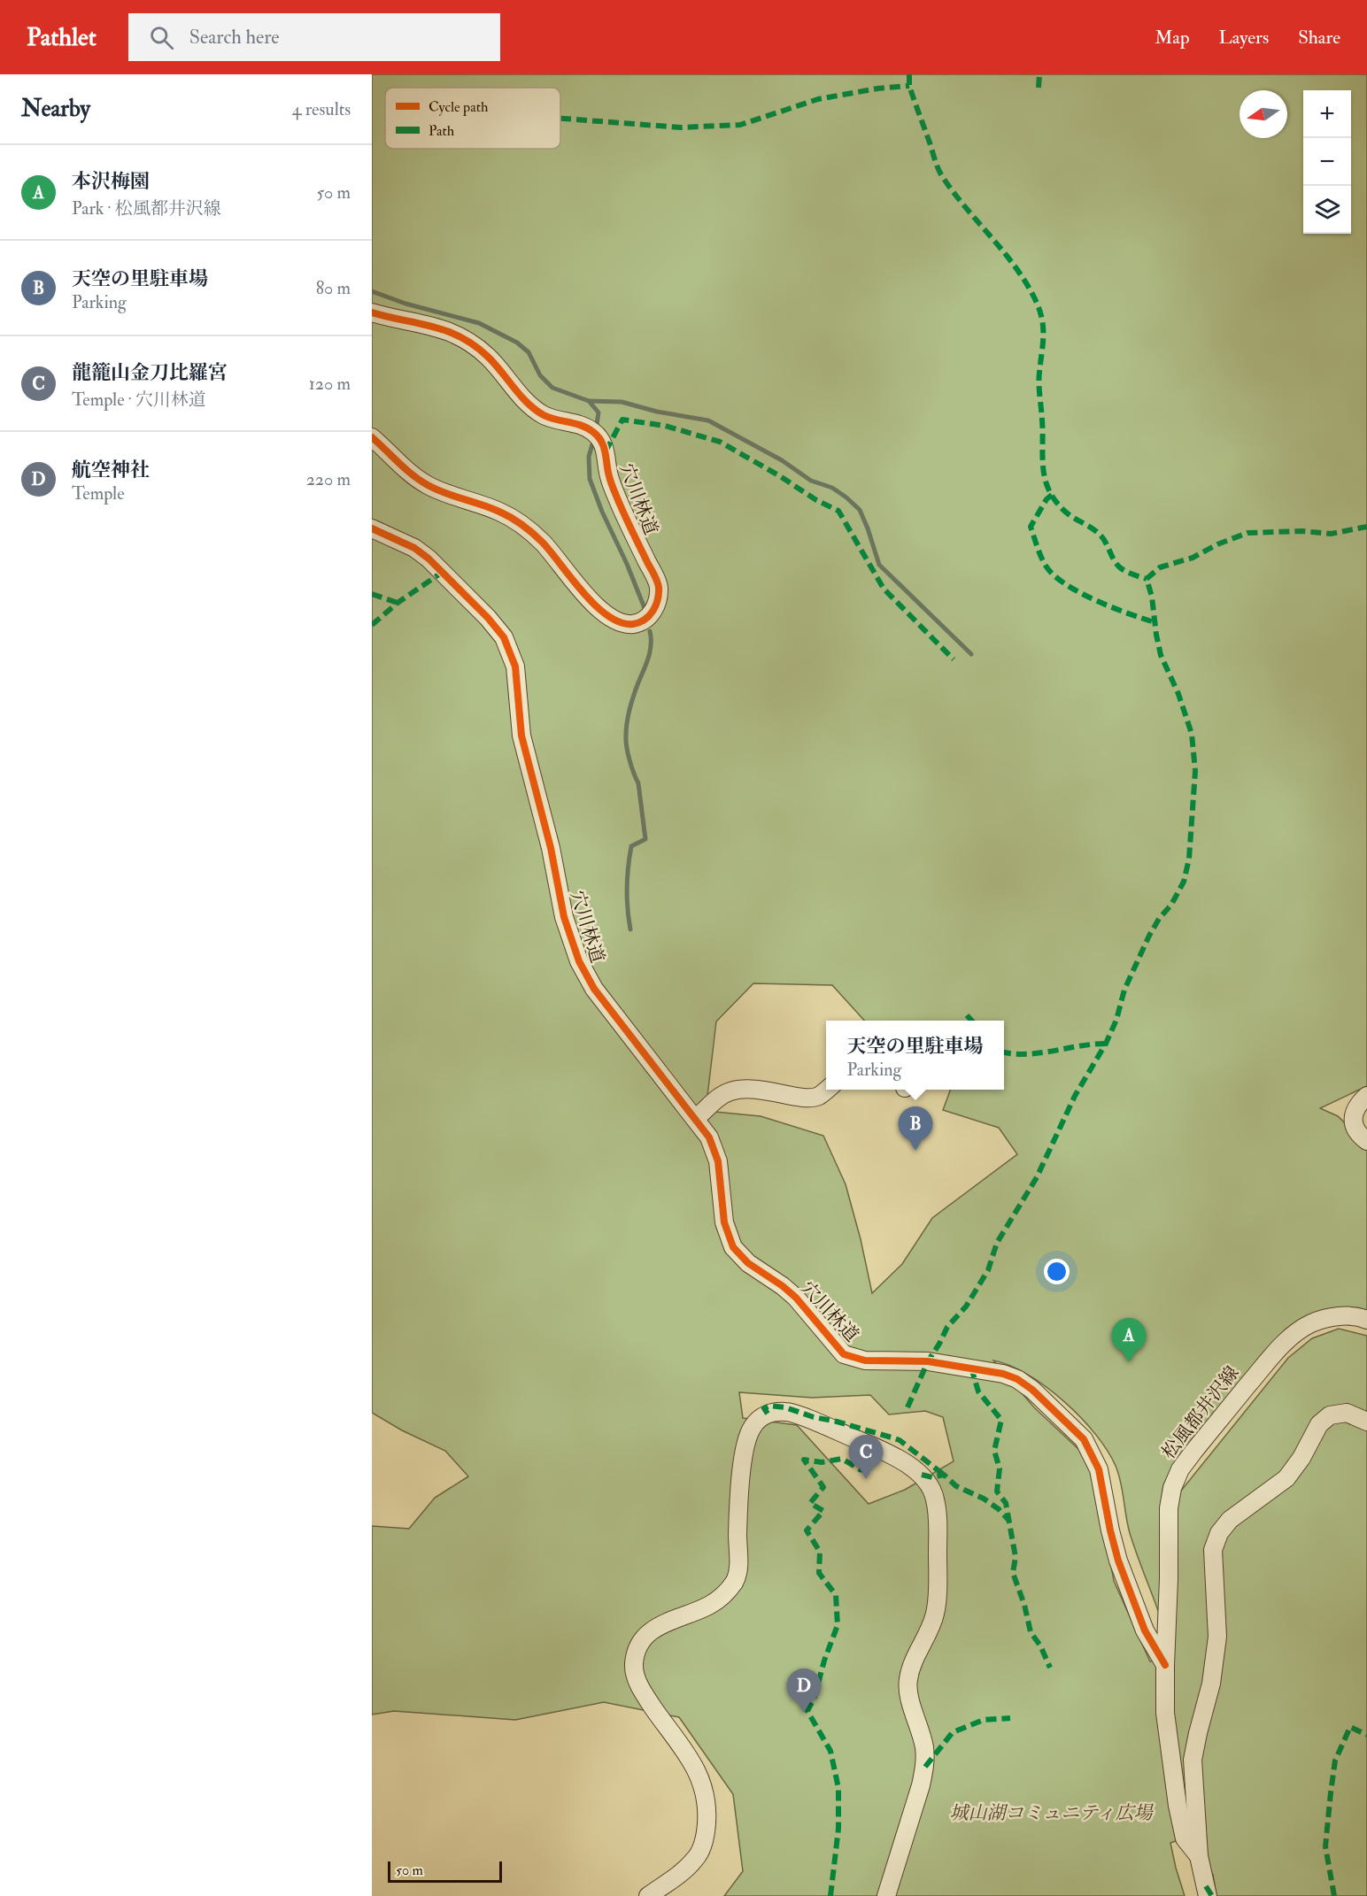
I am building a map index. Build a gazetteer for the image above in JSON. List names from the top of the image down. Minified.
{"streets":{"street":["穴川林道","松風都井沢線"]},"crossings":[["穴川林道","松風都井沢線"]],"parks":["城山湖コミュニティ広場"],"legend":["Cycle path","Path"],"scale_bar":"50 m","north":"left","page":{"header":"Pathlet","search":"Search here","nav":["Map","Layers","Share"],"heading":["Nearby","4 results"],"map_buttons":["+","−"],"list":[{"mark":"A","name":"本沢梅園","note":"Park · 松風都井沢線","value":"50 m"},{"mark":"B","name":"天空の里駐車場","note":"Parking","value":"80 m"},{"mark":"C","name":"龍籠山金刀比羅宮","note":"Temple · 穴川林道","value":"120 m"},{"mark":"D","name":"航空神社","note":"Temple","value":"220 m"}],"popup":["天空の里駐車場","Parking"],"pins":["B","A","C","D"],"scale":"50 m"}}
